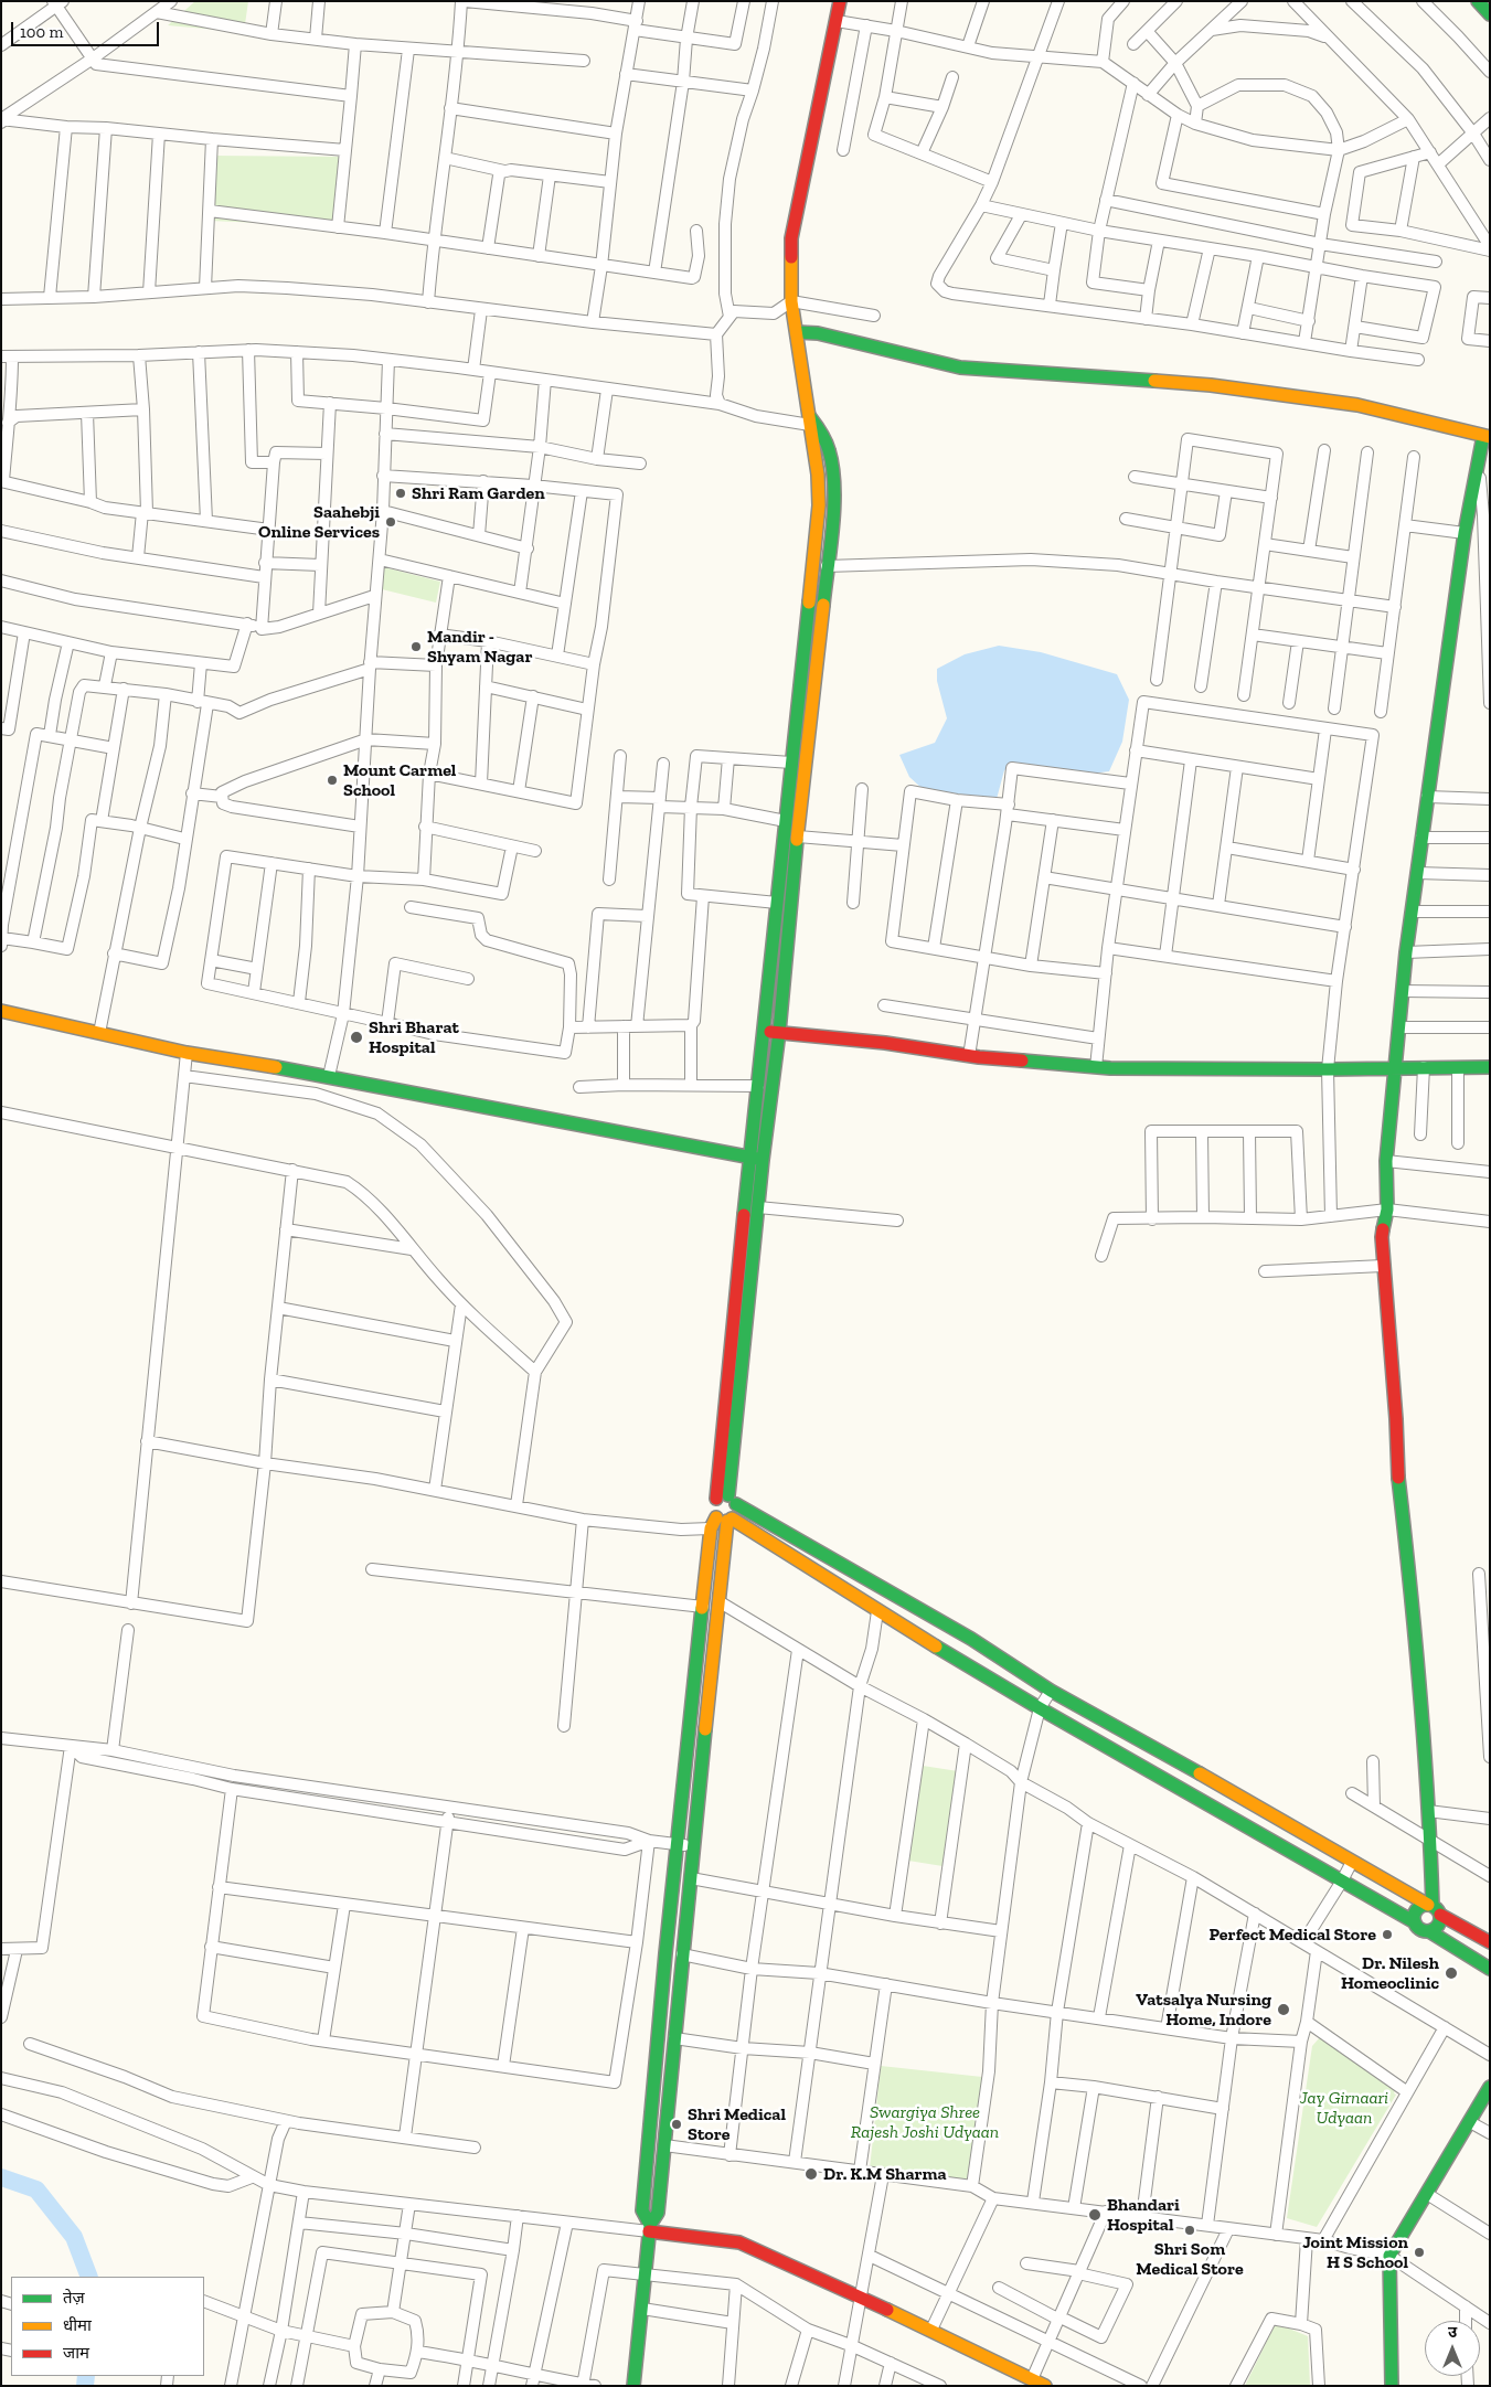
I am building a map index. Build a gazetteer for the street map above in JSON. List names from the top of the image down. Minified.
{"parks":["Jay Girnaari Udyaan","Swargiya Shree Rajesh Joshi Udyaan"],"places":["Shri Ram Garden","Saahebji Online Services","Mandir - Shyam Nagar","Mount Carmel School","Shri Bharat Hospital","Perfect Medical Store","Dr. Nilesh Homeoclinic","Vatsalya Nursing Home, Indore","Shri Medical Store","Dr. K.M Sharma","Bhandari Hospital","Shri Som Medical Store","Joint Mission H S School"],"legend":["तेज़","धीमा","जाम"],"scale_bar":"100 m","north":"top"}
